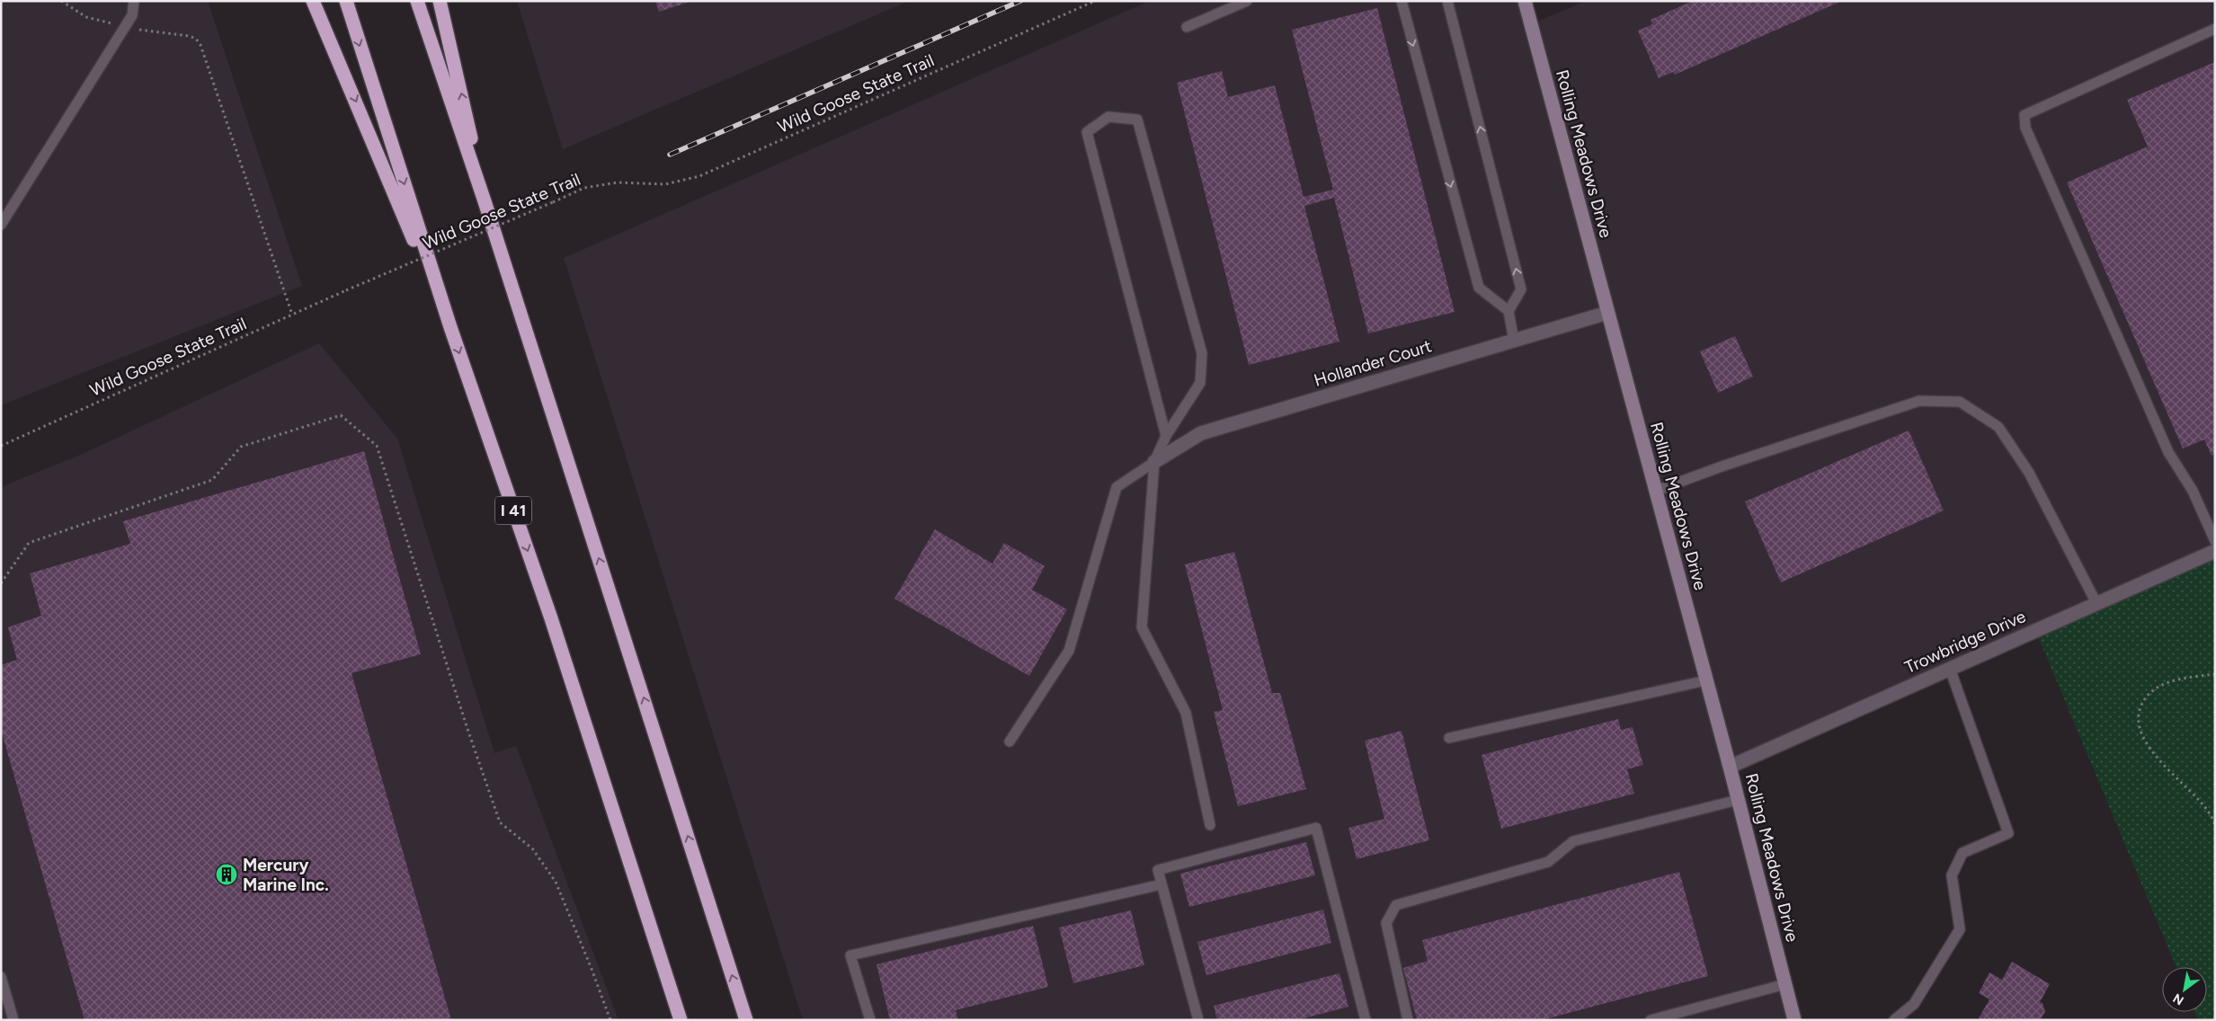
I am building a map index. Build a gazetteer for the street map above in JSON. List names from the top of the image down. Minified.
{"streets":{"highway":["I 41"],"main road":["Rolling Meadows Drive"],"street":["Hollander Court","Trowbridge Drive"],"path":["Wild Goose State Trail"]},"crossings":[["Rolling Meadows Drive","Hollander Court"],["Rolling Meadows Drive","Trowbridge Drive"]],"places":{"building":["Mercury Marine Inc."]},"north":"bottom left"}
